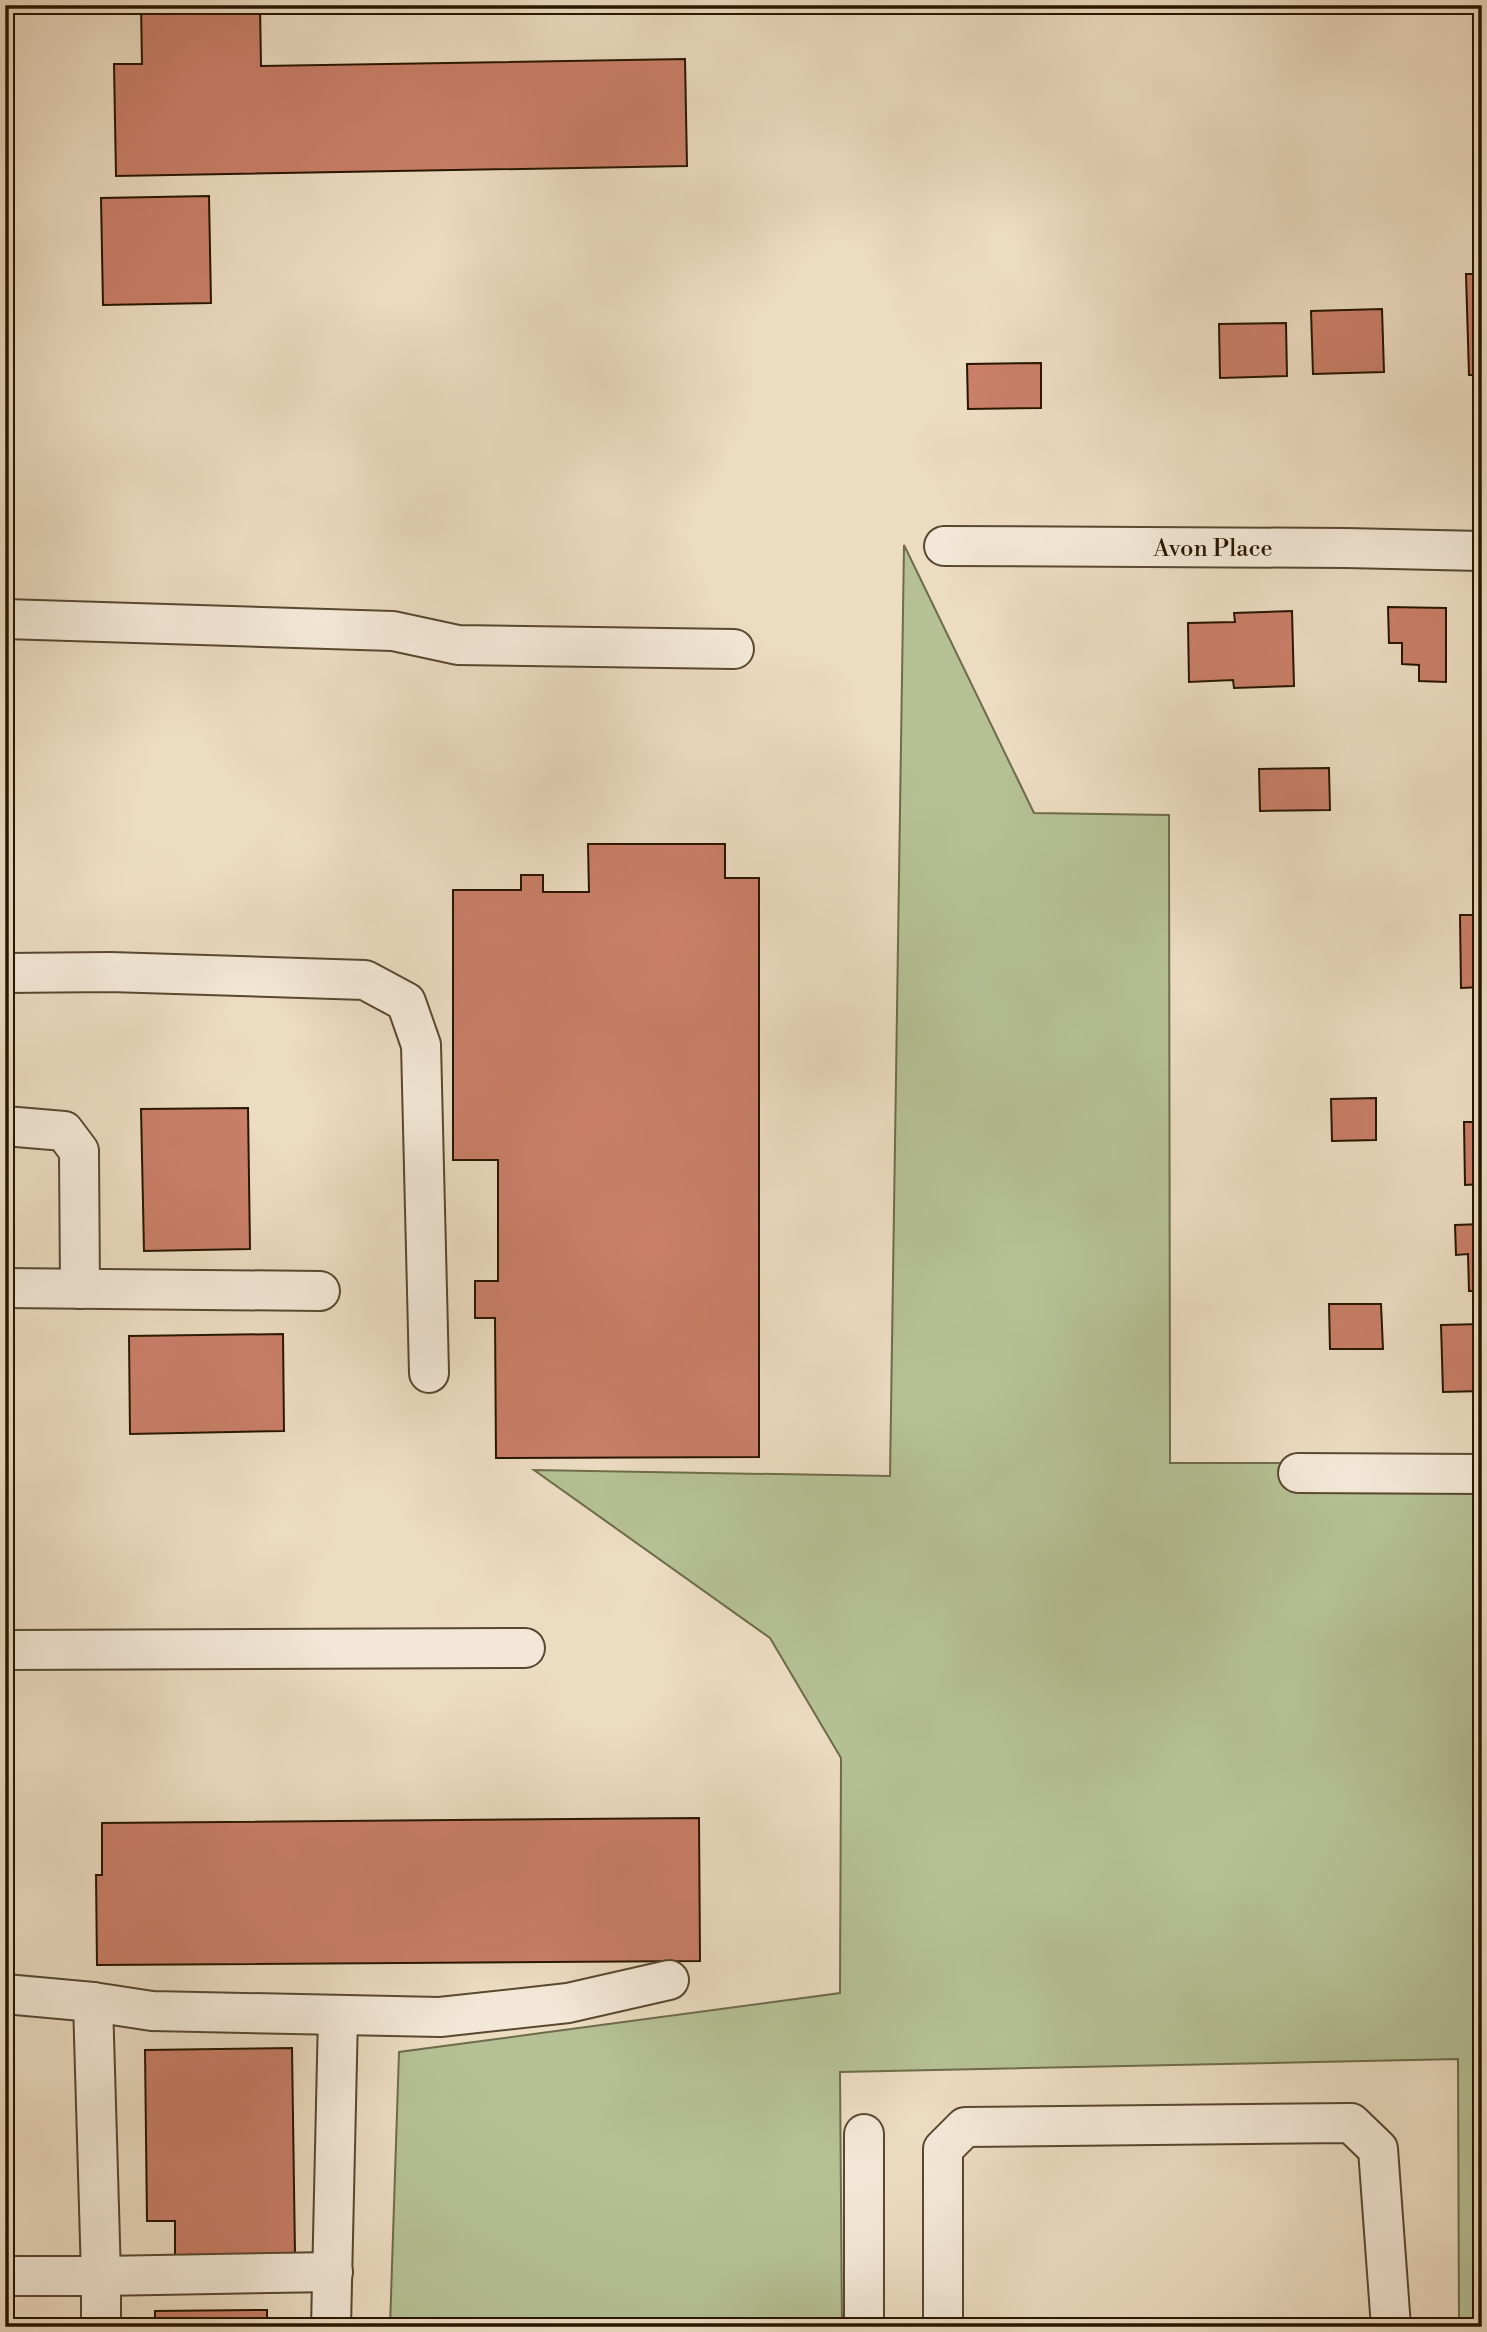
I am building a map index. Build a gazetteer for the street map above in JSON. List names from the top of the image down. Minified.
{"streets":{"street":["Avon Place"]}}
